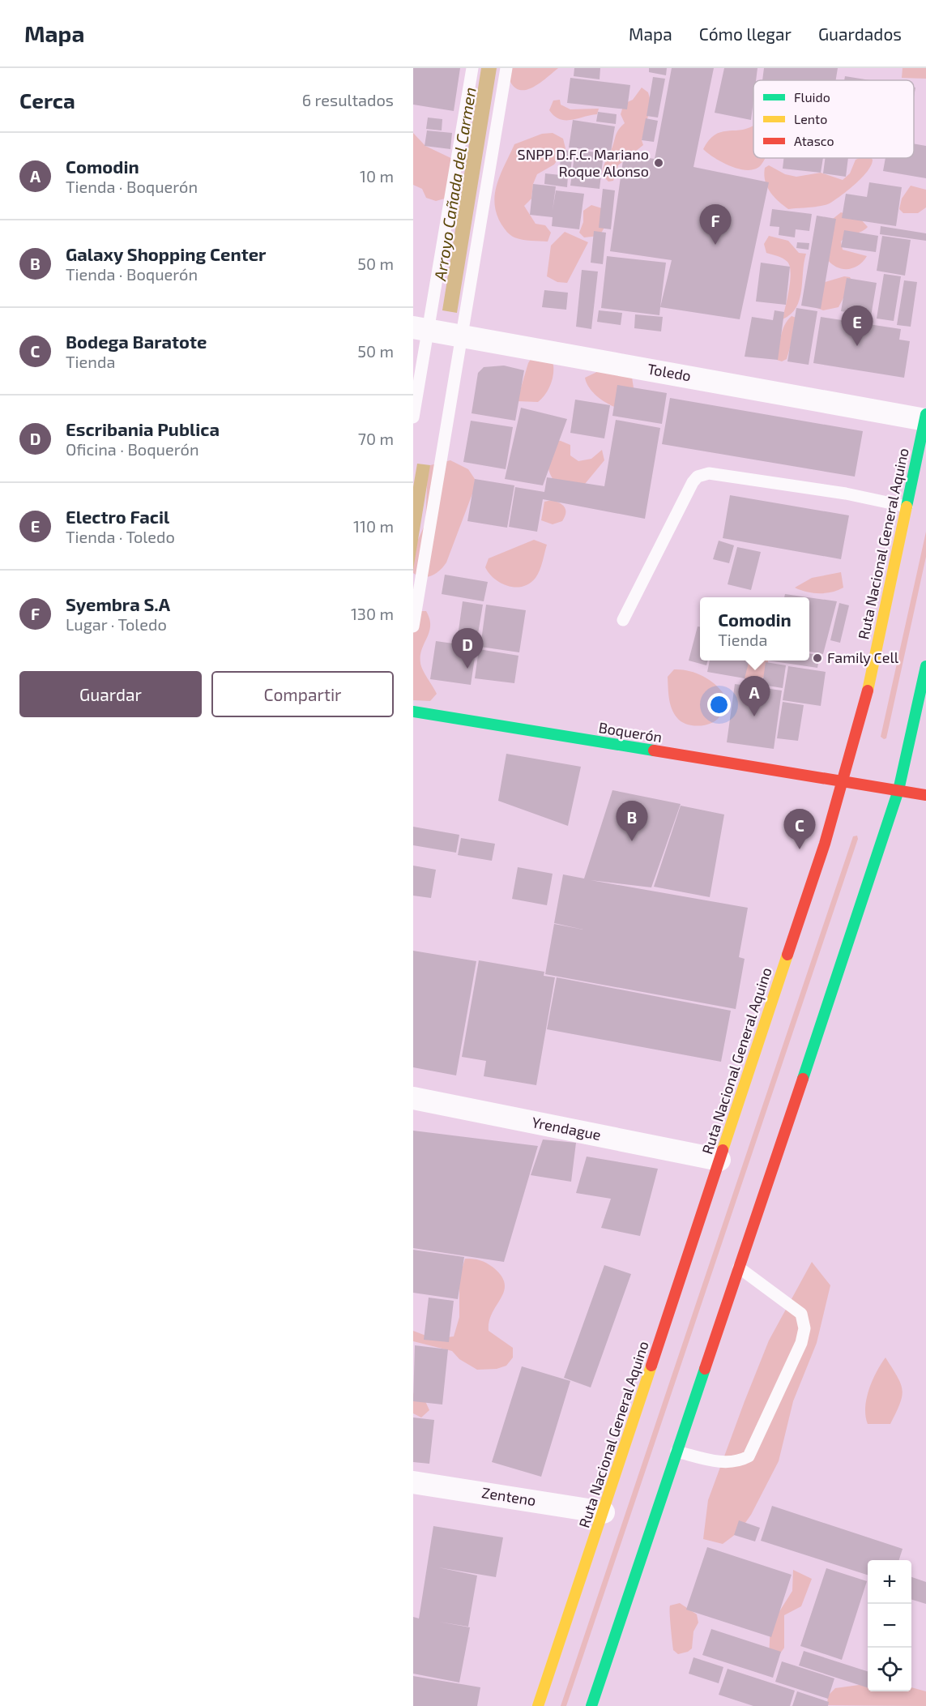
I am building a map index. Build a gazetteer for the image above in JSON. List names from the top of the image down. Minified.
{"streets":{"main road":["Ruta Nacional General Aquino","Boquerón"],"street":["Toledo","Yrendague","Zenteno"]},"crossings":[["Toledo","Ruta Nacional General Aquino"],["Ruta Nacional General Aquino","Boquerón"],["Ruta Nacional General Aquino","Yrendague"],["Ruta Nacional General Aquino","Zenteno"]],"water":["Arroyo Cañada del Carmen"],"places":["SNPP D.F.C. Mariano Roque Alonso","Family Cell"],"legend":["Fluido","Lento","Atasco"],"page":{"header":"Mapa","nav":["Mapa","Cómo llegar","Guardados"],"heading":["Cerca","6 resultados"],"list":[{"mark":"A","name":"Comodin","note":"Tienda · Boquerón","value":"10 m"},{"mark":"B","name":"Galaxy Shopping Center","note":"Tienda · Boquerón","value":"50 m"},{"mark":"C","name":"Bodega Baratote","note":"Tienda","value":"50 m"},{"mark":"D","name":"Escribania Publica","note":"Oficina · Boquerón","value":"70 m"},{"mark":"E","name":"Electro Facil","note":"Tienda · Toledo","value":"110 m"},{"mark":"F","name":"Syembra S.A","note":"Lugar · Toledo","value":"130 m"}],"pins":["F","E","D","A","B","C"],"popup":["Comodin","Tienda"],"buttons":["Guardar","Compartir"],"map_buttons":["+","−"]}}
